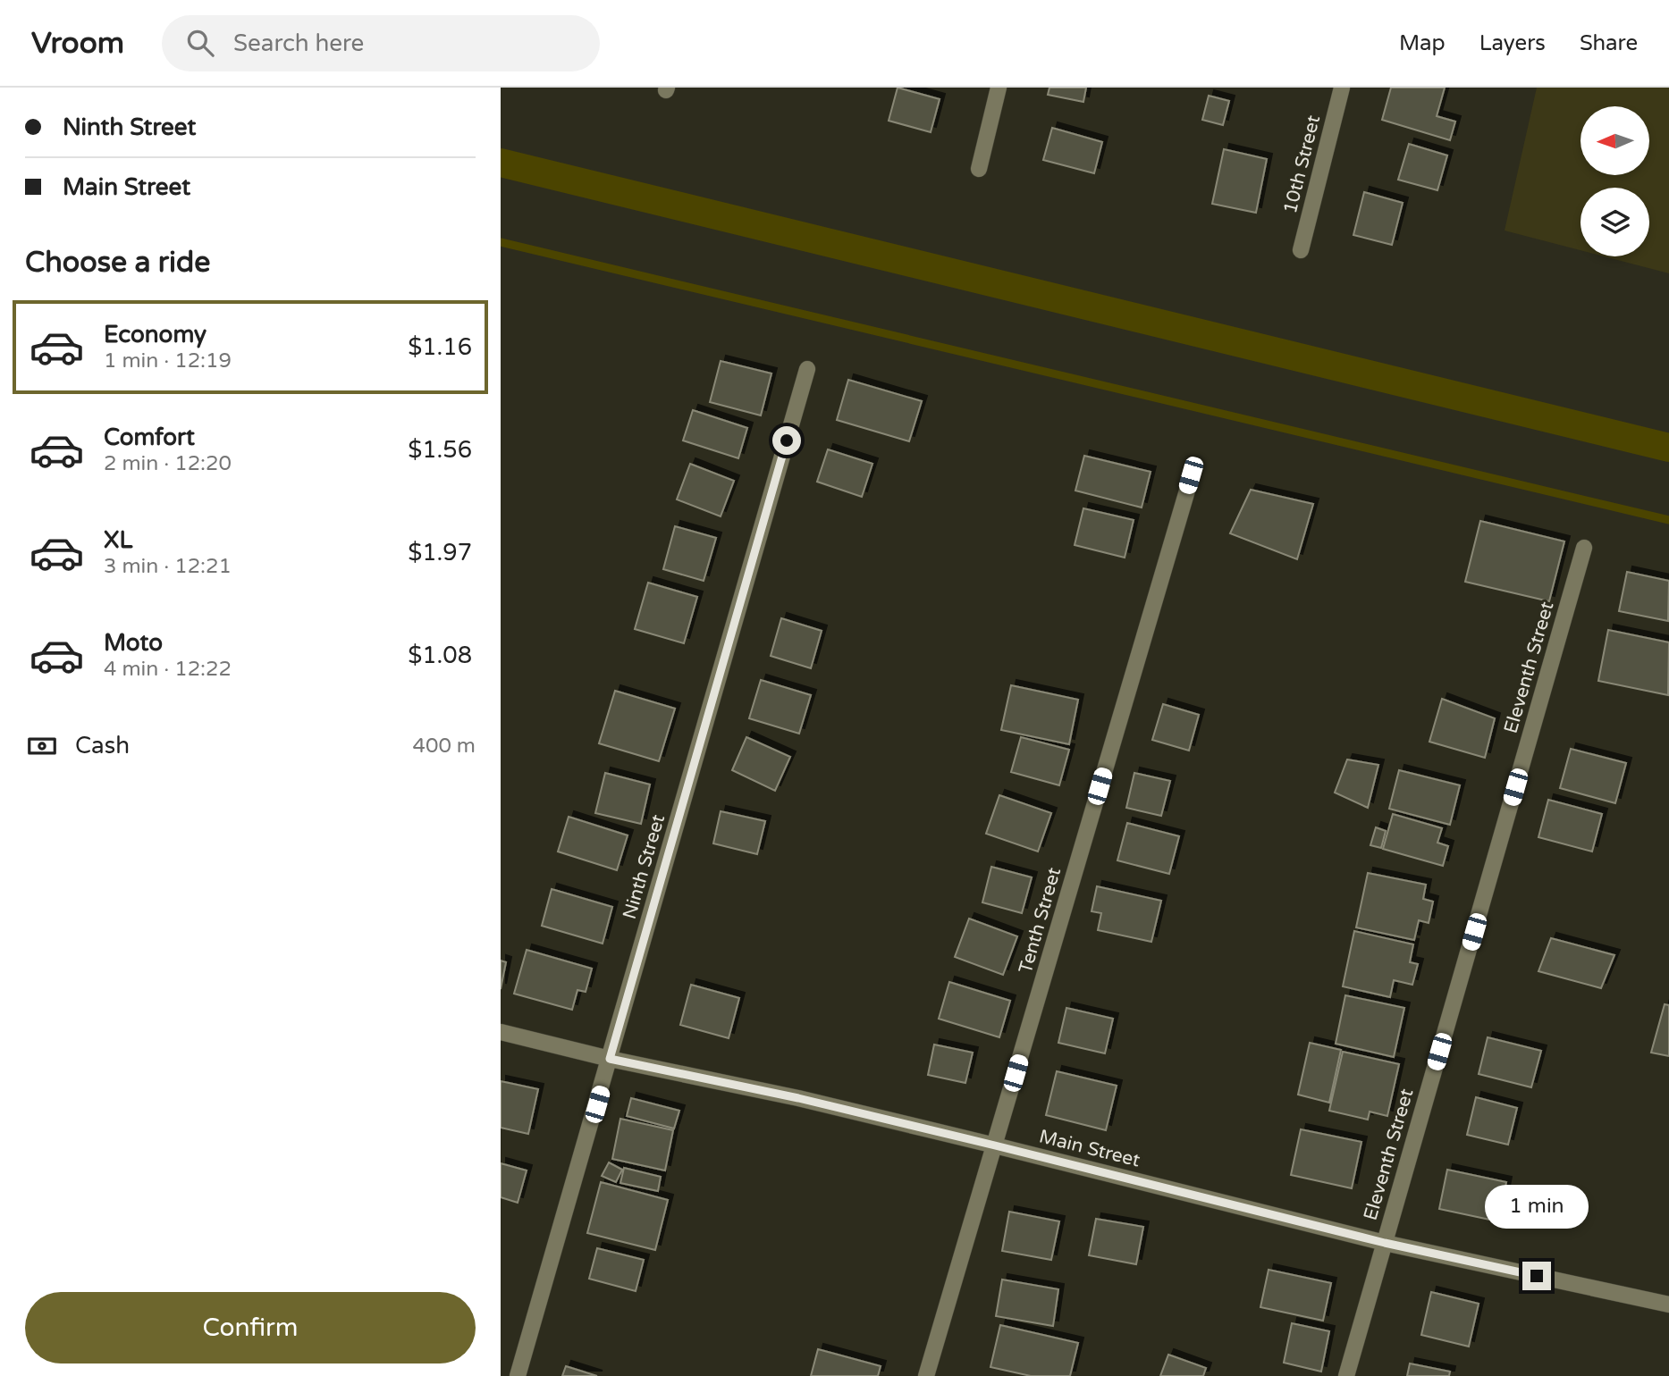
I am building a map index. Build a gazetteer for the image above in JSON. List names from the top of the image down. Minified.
{"streets":{"street":["10th Street","Eleventh Street","Ninth Street","Tenth Street","Main Street"]},"crossings":[["Eleventh Street","Main Street"],["Ninth Street","Main Street"],["Tenth Street","Main Street"]],"north":"left","page":{"header":"Vroom","search":"Search here","nav":["Map","Layers","Share"],"banner":["Ninth Street","Main Street"],"heading":"Choose a ride","list":[{"name":"Economy","note":"1 min · 12:19","value":"$1.16"},{"name":"Comfort","note":"2 min · 12:20","value":"$1.56"},{"name":"XL","note":"3 min · 12:21","value":"$1.97"},{"name":"Moto","note":"4 min · 12:22","value":"$1.08"}],"pay":["Cash","400 m"],"bubble":"1 min","buttons":"Confirm"}}
